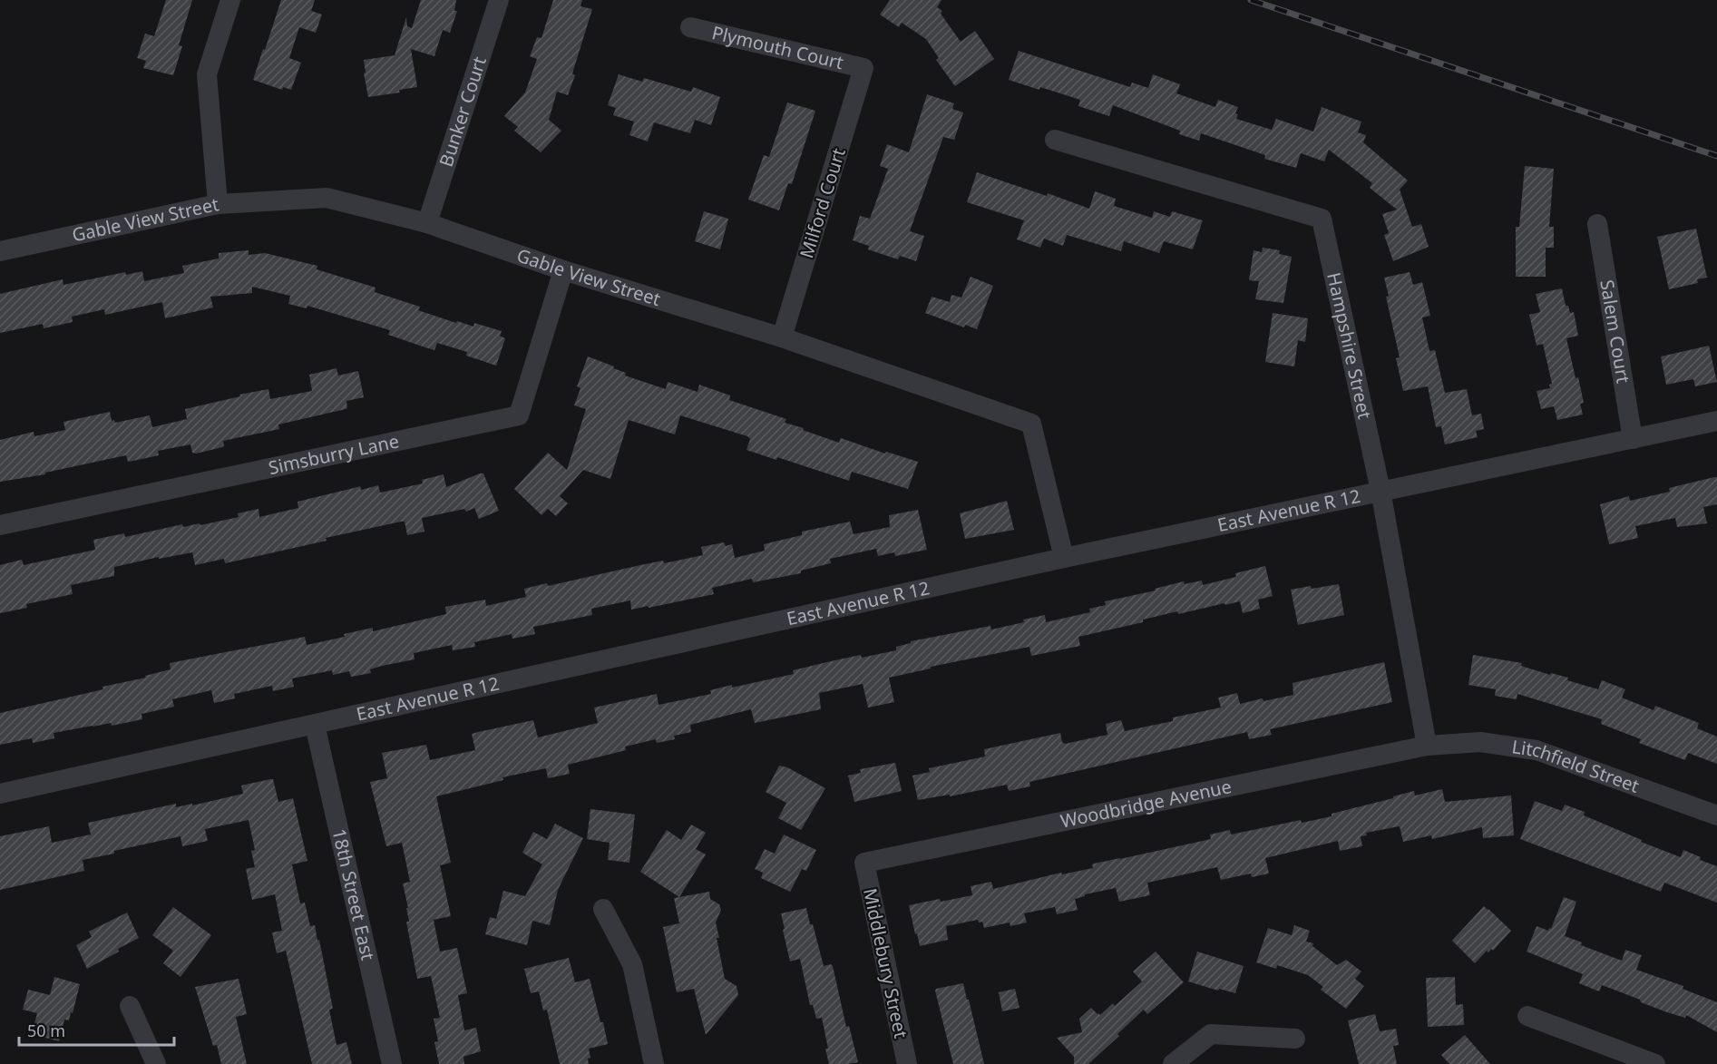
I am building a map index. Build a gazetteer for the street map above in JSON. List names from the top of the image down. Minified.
{"streets":{"street":["Plymouth Court","Bunker Court","Milford Court","Gable View Street","Salem Court","Hampshire Street","Simsburry Lane","East Avenue R 12","Litchfield Street","Woodbridge Avenue","18th Street East","Middlebury Street"]},"crossings":[["Plymouth Court","Milford Court"],["Bunker Court","Gable View Street"],["Milford Court","Gable View Street"],["Gable View Street","Simsburry Lane"],["Gable View Street","East Avenue R 12"],["Salem Court","East Avenue R 12"],["Hampshire Street","East Avenue R 12"],["Hampshire Street","Litchfield Street"],["Hampshire Street","Woodbridge Avenue"],["East Avenue R 12","18th Street East"],["Litchfield Street","Woodbridge Avenue"],["Woodbridge Avenue","Middlebury Street"]],"scale_bar":"50 m"}
